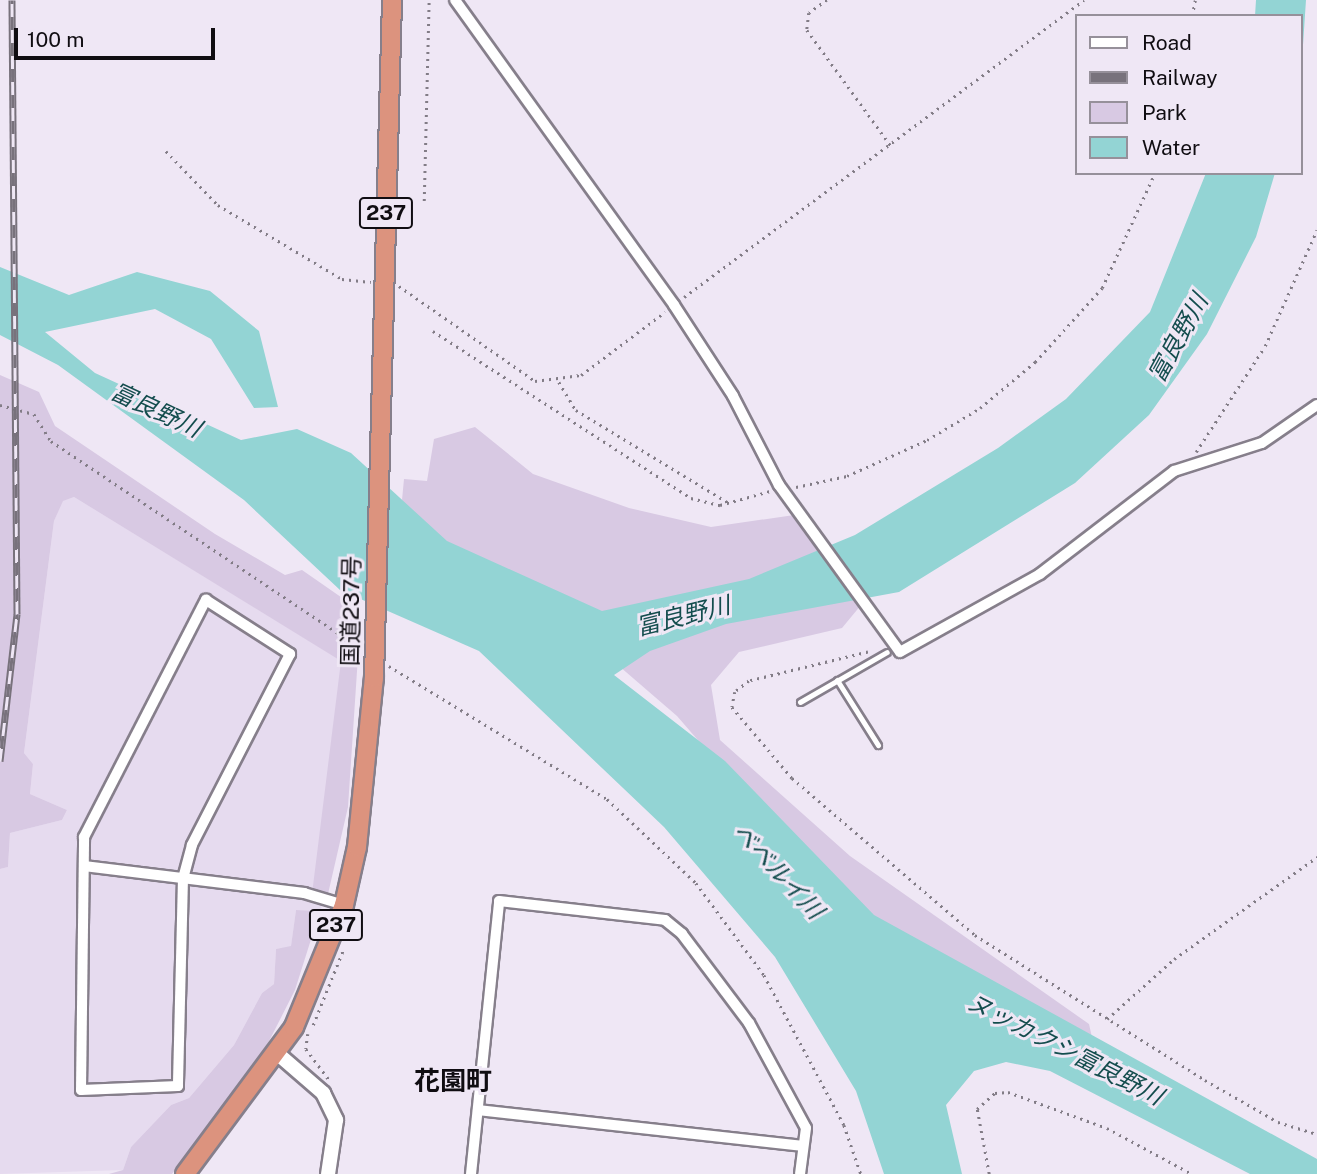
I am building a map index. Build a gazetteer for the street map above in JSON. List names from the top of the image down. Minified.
{"streets":{"highway":["237","国道237号"]},"districts":["花園町"],"water":["富良野川","ベベルイ川","ヌッカクシ富良野川"],"legend":["Road","Railway","Park","Water"],"scale_bar":"100 m"}
